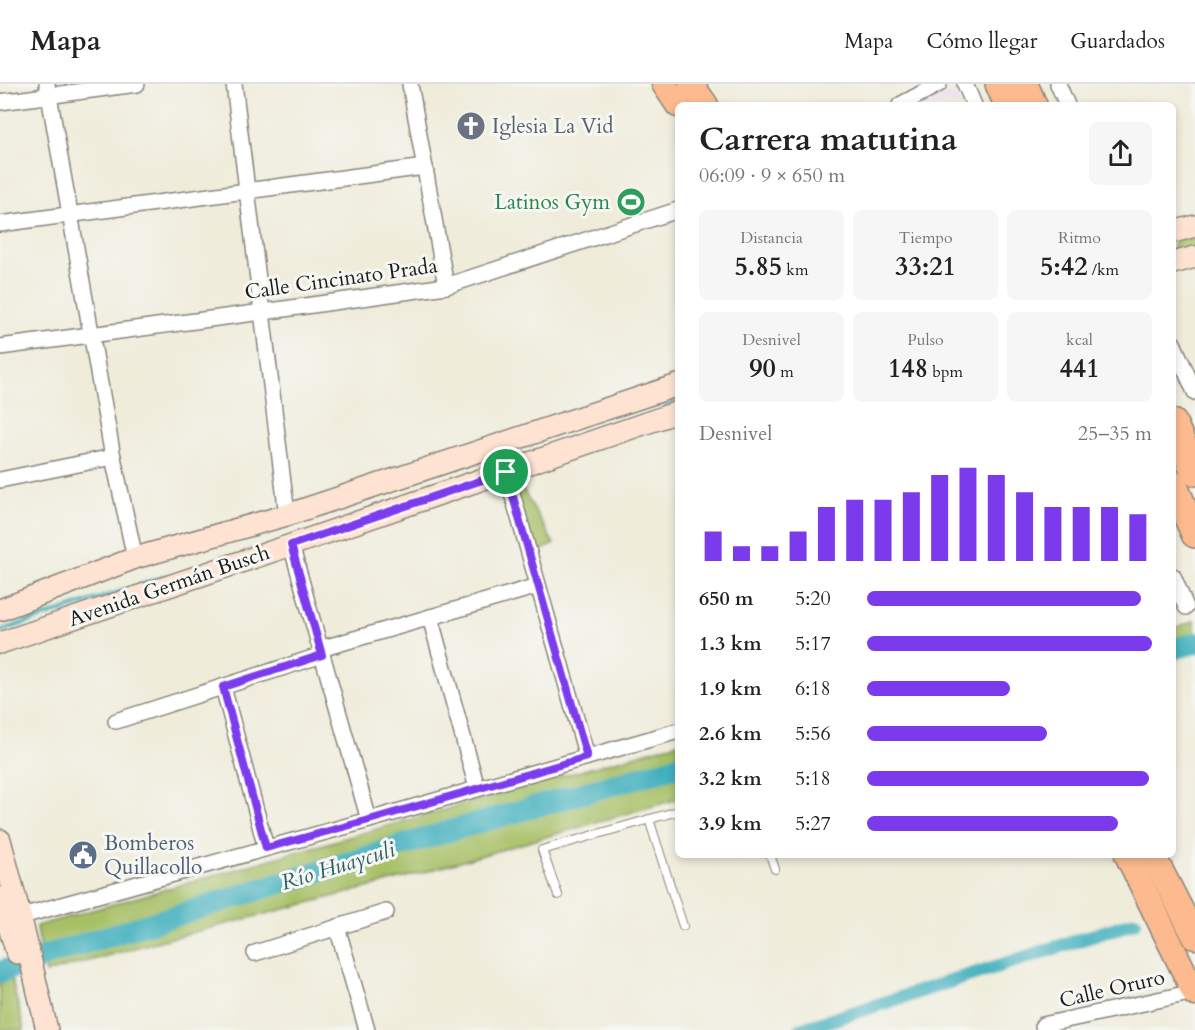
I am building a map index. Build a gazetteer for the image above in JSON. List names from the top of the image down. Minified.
{"streets":{"street":["Calle Cincinato Prada","Avenida Germán Busch","Calle Oruro"]},"water":["Río Huayculi"],"places":{"church":["Iglesia La Vid"],"sports":["Latinos Gym"],"public building":["Bomberos Quillacollo"]},"page":{"header":"Mapa","nav":["Mapa","Cómo llegar","Guardados"],"heading":["Carrera matutina","06:09 · 9 × 650 m"],"stats":[["Distancia","5.85 km"],["Tiempo","33:21"],["Ritmo","5:42 /km"],["Desnivel","90 m"],["Pulso","148 bpm"],["kcal","441"]],"chart":["Desnivel","25–35 m"],"list":[{"name":"650 m","note":"5:20"},{"name":"1.3 km","note":"5:17"},{"name":"1.9 km","note":"6:18"},{"name":"2.6 km","note":"5:56"},{"name":"3.2 km","note":"5:18"},{"name":"3.9 km","note":"5:27"}]}}
